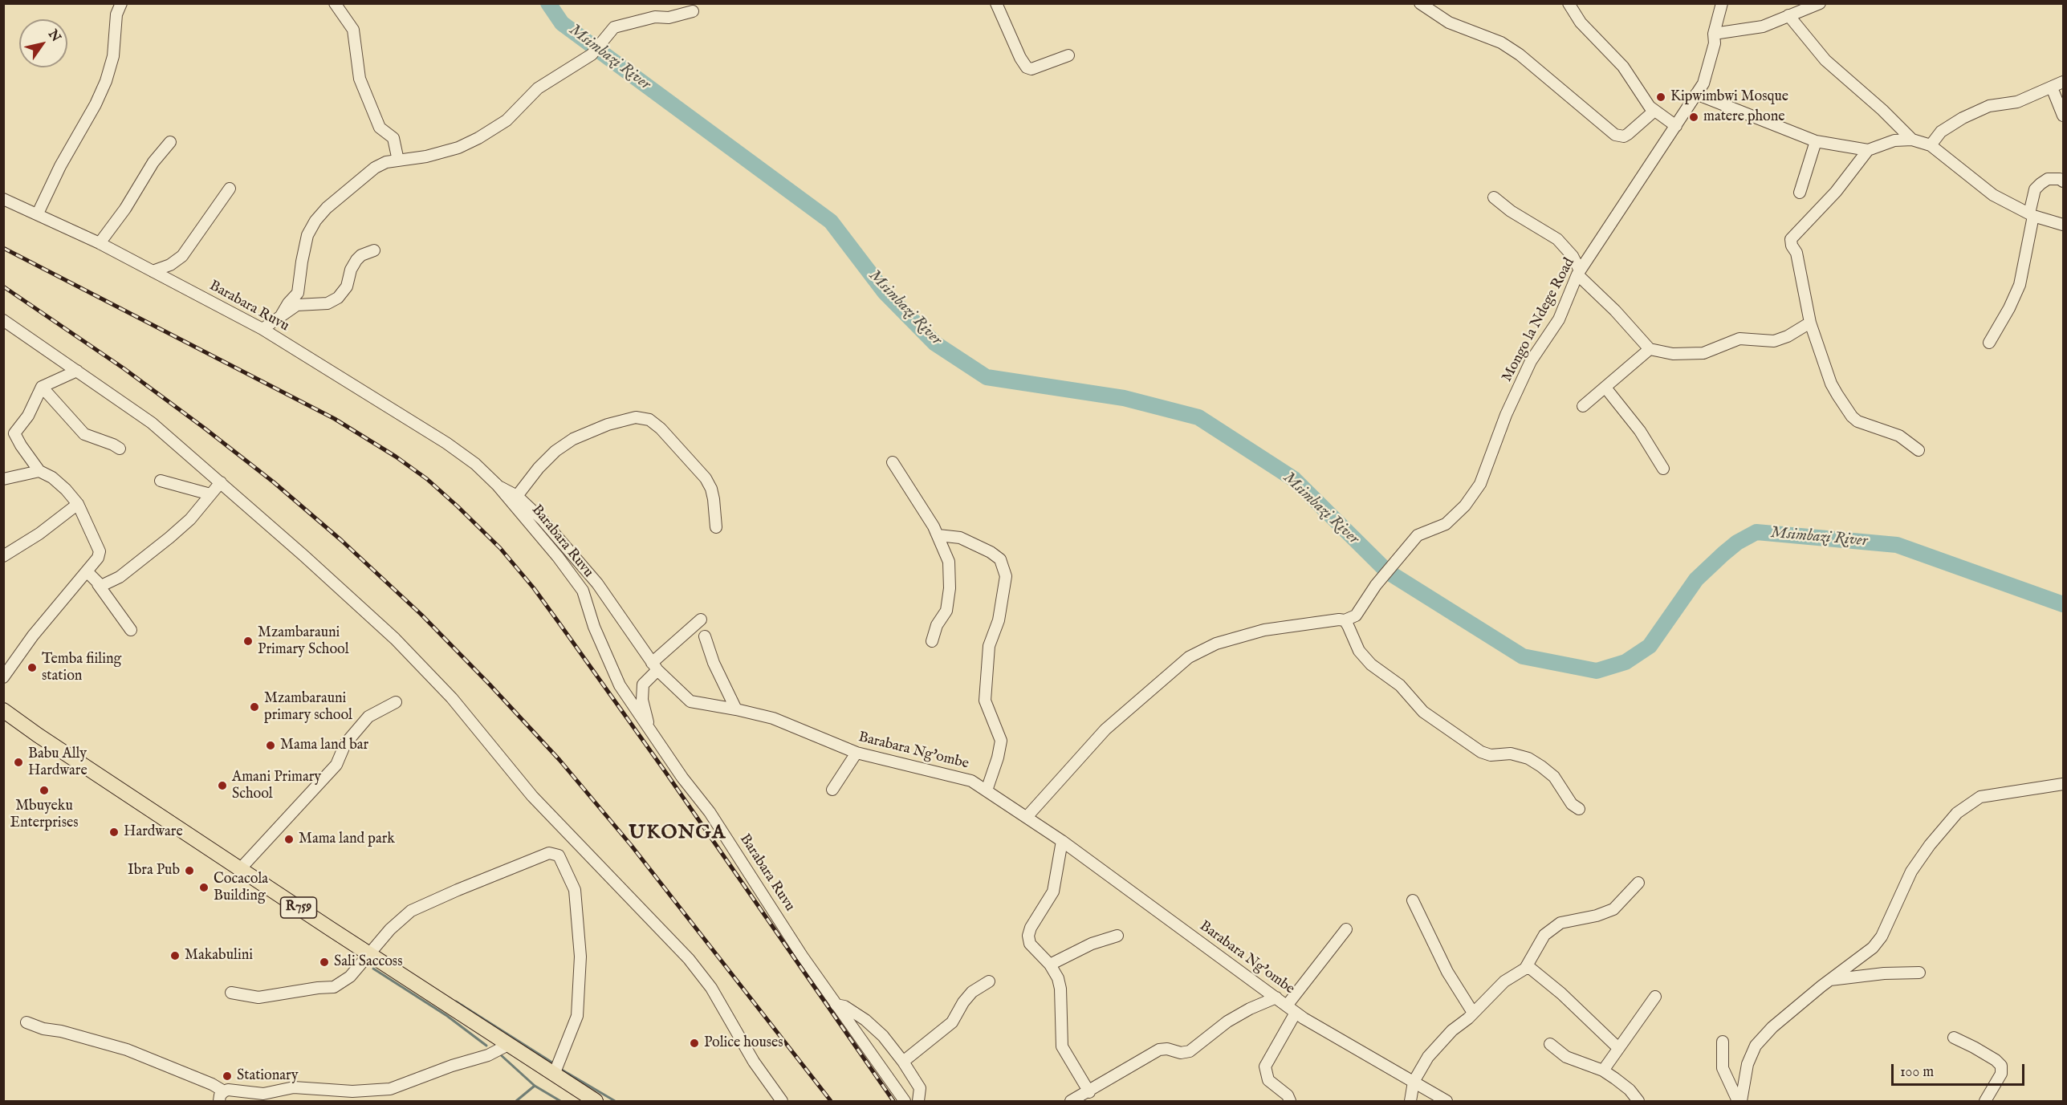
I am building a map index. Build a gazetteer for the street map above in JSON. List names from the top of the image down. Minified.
{"streets":{"main road":["R759"],"street":["Barabara Ruvu","Mongo la Ndege Road","Barabara Ng'ombe"]},"crossings":[["Barabara Ruvu","Barabara Ng'ombe"]],"districts":["UKONGA"],"water":["Msimbazi River"],"places":["Kipwimbwi Mosque","matere phone","Mzambarauni Primary School","Temba fiiling station","Mzambarauni primary school","Mama land bar","Babu Ally Hardware","Amani Primary School","Mbuyeku Enterprises","Hardware","Mama land park","Ibra Pub","Cocacola Building","Makabulini","Sali Saccoss","Police houses","Stationary"],"scale_bar":"100 m","north":"top right"}
